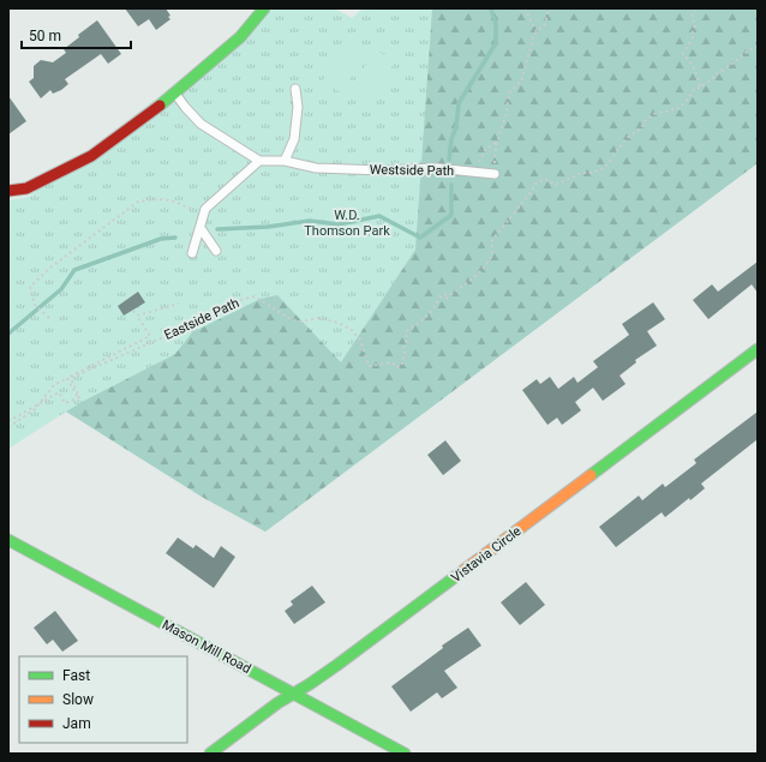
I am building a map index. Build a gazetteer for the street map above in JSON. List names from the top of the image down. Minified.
{"streets":{"street":["Vistavia Circle","Mason Mill Road"],"lane":["Westside Path"],"path":["Eastside Path"]},"crossings":[["Vistavia Circle","Mason Mill Road"]],"parks":["W.D. Thomson Park"],"legend":["Fast","Slow","Jam"],"scale_bar":"50 m"}
